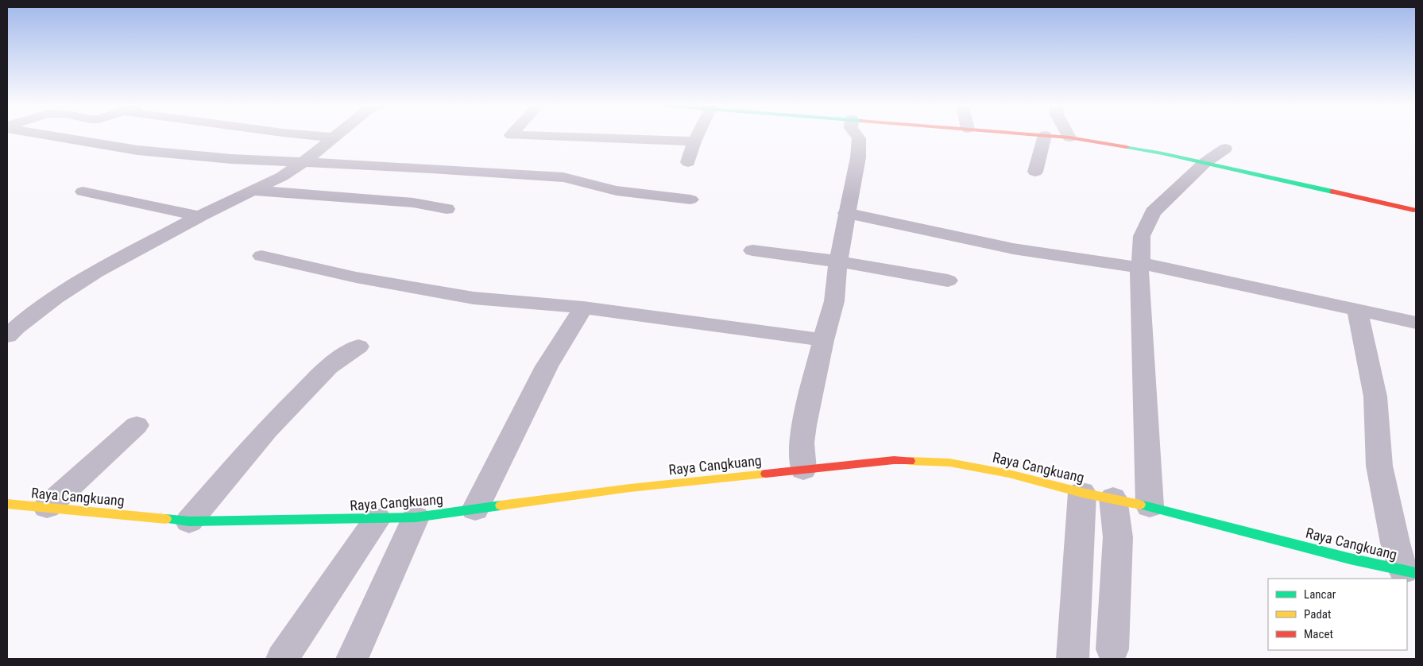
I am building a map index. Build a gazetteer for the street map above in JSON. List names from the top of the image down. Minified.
{"streets":{"street":["Raya Cangkuang"]},"legend":["Lancar","Padat","Macet"]}
